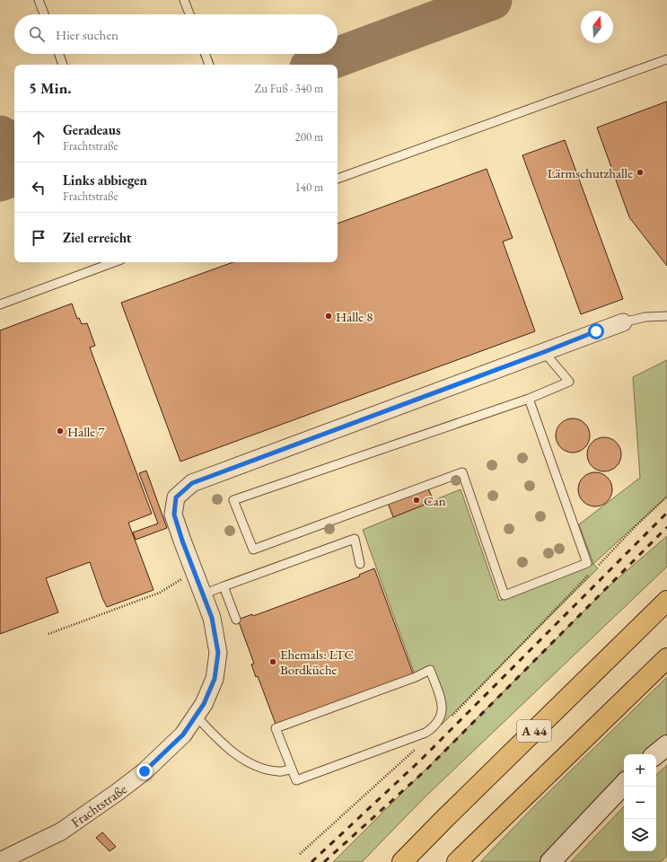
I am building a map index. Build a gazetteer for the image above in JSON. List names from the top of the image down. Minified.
{"streets":{"highway":["A 44"],"street":["Frachtstraße"]},"places":["Lärmschutzhalle","Halle 8","Halle 7","Can","Ehemals: LTC Bordküche"],"north":"top","page":{"search":"Hier suchen","heading":["5 Min.","Zu Fuß · 340 m"],"list":[["Geradeaus","Frachtstraße","200 m"],["Links abbiegen","Frachtstraße","140 m"],"Ziel erreicht"],"map_buttons":["+","−"]}}
